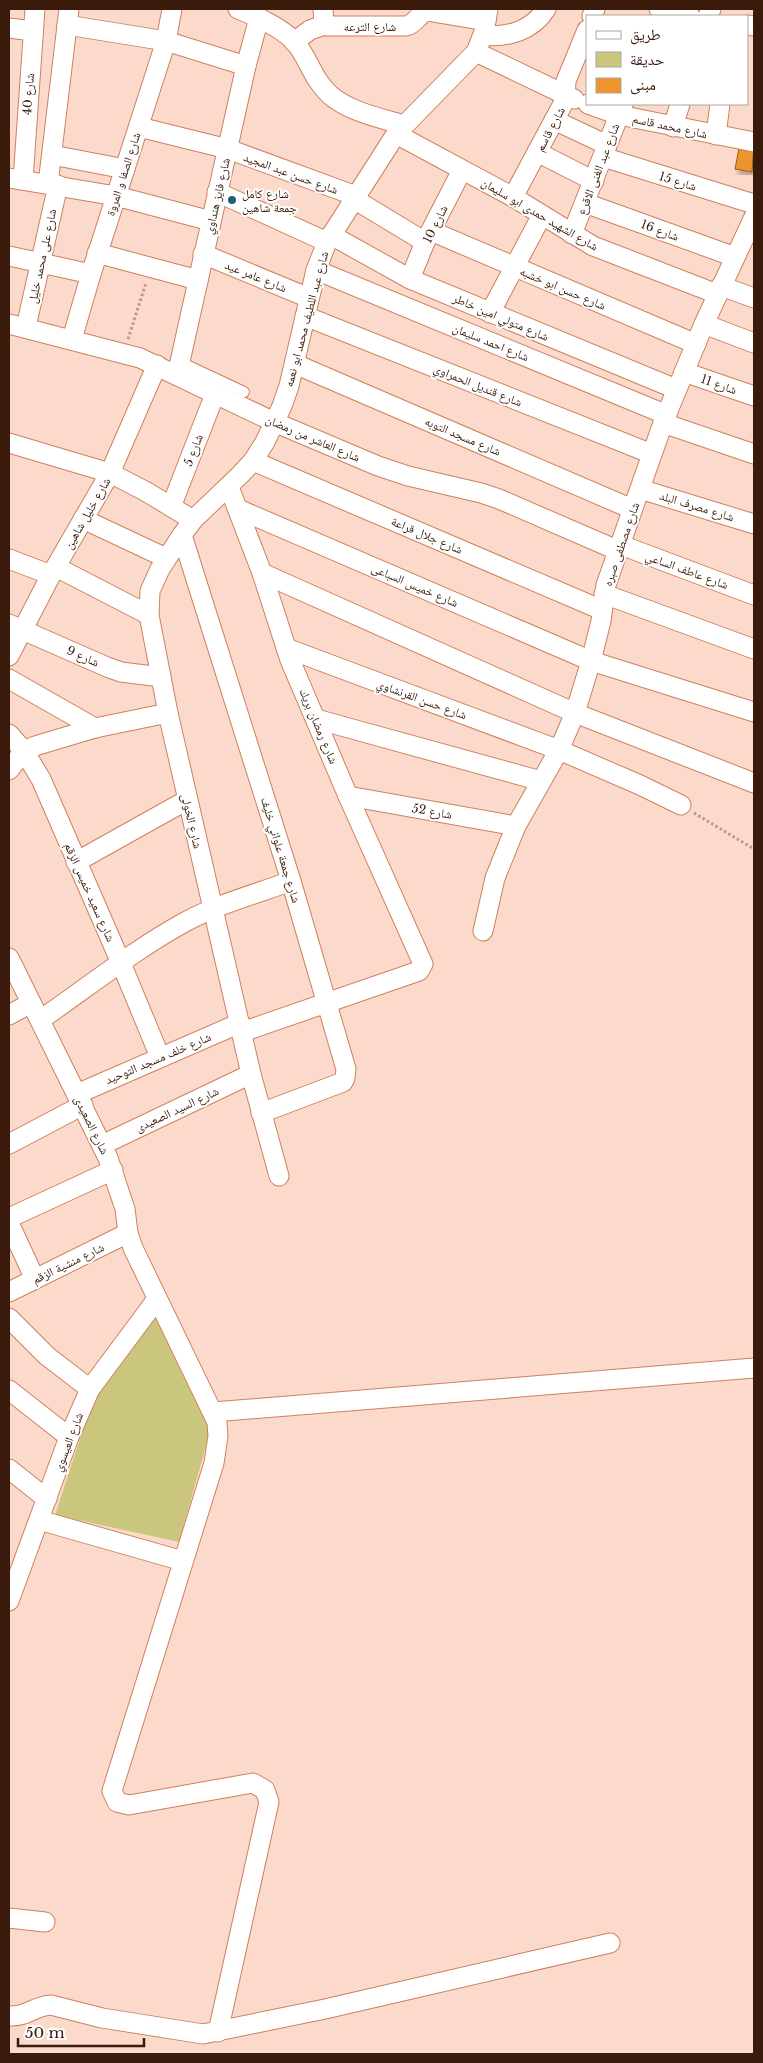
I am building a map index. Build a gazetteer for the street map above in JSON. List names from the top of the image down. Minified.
{"streets":{"street":["شارع الترعه","شارع 40","شارع محمد قاسم","شارع قاسم","شارع عبد الغنى الاقرع","شارع حسن عبد المجيد","شارع الصفا و المروة","شارع 15","شارع فايز هنداوي","شارع الشهيد حمدى ابو سليمان","شارع 10","شارع 16","شارع على محمد خليل","شارع عامر عيد","شارع حسن ابو خشبه","شارع متولي امين خاطر","شارع عبد اللطيف محمد ابو نعمه","شارع احمد سليمان","شارع 11","شارع قنديل الحمراوي","شارع مسجد التوبه","شارع العاشر من رمضان","شارع 5","شارع مصرف البلد","شارع خليل شاهين","شارع جلال قراعة","شارع مصطفى صبره","شارع عاطف الساعي","شارع خميس السباعى","شارع 9","شارع حسن القرنشاوي","شارع رمضان بريك","شارع 52","شارع الخولى","شارع جمعة علواني خليف","شارع سعيد خميس الزقم","شارع خلف مسجد التوحيد","شارع السيد الصعيدى","شارع الصعيدى","شارع منشية الزقم","شارع العيسوي"]},"crossings":[["شارع الترعه","شارع محمد قاسم"],["شارع الترعه","شارع عبد اللطيف محمد ابو نعمه"],["شارع محمد قاسم","شارع قاسم"],["شارع محمد قاسم","شارع عبد الغنى الاقرع"],["شارع محمد قاسم","شارع عبد اللطيف محمد ابو نعمه"],["شارع قاسم","شارع 15"],["شارع قاسم","شارع الشهيد حمدى ابو سليمان"],["شارع عبد الغنى الاقرع","شارع 15"],["شارع عبد الغنى الاقرع","شارع الشهيد حمدى ابو سليمان"],["شارع عبد الغنى الاقرع","شارع 16"],["شارع حسن عبد المجيد","شارع الصفا و المروة"],["شارع حسن عبد المجيد","شارع فايز هنداوي"],["شارع حسن عبد المجيد","شارع حسن ابو خشبه"],["شارع حسن عبد المجيد","شارع عبد اللطيف محمد ابو نعمه"],["شارع الصفا و المروة","شارع العاشر من رمضان"],["شارع فايز هنداوي","شارع عامر عيد"],["شارع فايز هنداوي","شارع متولي امين خاطر"],["شارع فايز هنداوي","شارع العاشر من رمضان"],["شارع الشهيد حمدى ابو سليمان","شارع 10"],["شارع الشهيد حمدى ابو سليمان","شارع عبد اللطيف محمد ابو نعمه"],["شارع الشهيد حمدى ابو سليمان","شارع مصطفى صبره"],["شارع 10","شارع حسن ابو خشبه"],["شارع 10","شارع متولي امين خاطر"],["شارع 16","شارع مصطفى صبره"],["شارع على محمد خليل","شارع العاشر من رمضان"],["شارع عامر عيد","شارع عبد اللطيف محمد ابو نعمه"],["شارع حسن ابو خشبه","شارع عبد اللطيف محمد ابو نعمه"],["شارع حسن ابو خشبه","شارع مصطفى صبره"],["شارع متولي امين خاطر","شارع عبد اللطيف محمد ابو نعمه"],["شارع متولي امين خاطر","شارع مصطفى صبره"],["شارع عبد اللطيف محمد ابو نعمه","شارع احمد سليمان"],["شارع عبد اللطيف محمد ابو نعمه","شارع قنديل الحمراوي"],["شارع عبد اللطيف محمد ابو نعمه","شارع مسجد التوبه"],["شارع عبد اللطيف محمد ابو نعمه","شارع العاشر من رمضان"],["شارع عبد اللطيف محمد ابو نعمه","شارع جلال قراعة"],["شارع عبد اللطيف محمد ابو نعمه","شارع رمضان بريك"],["شارع عبد اللطيف محمد ابو نعمه","شارع الخولى"],["شارع احمد سليمان","شارع مصطفى صبره"],["شارع 11","شارع مصطفى صبره"],["شارع قنديل الحمراوي","شارع مصطفى صبره"],["شارع مسجد التوبه","شارع مصطفى صبره"],["شارع العاشر من رمضان","شارع 5"],["شارع العاشر من رمضان","شارع خليل شاهين"],["شارع العاشر من رمضان","شارع مصطفى صبره"],["شارع العاشر من رمضان","شارع عاطف الساعي"],["شارع مصرف البلد","شارع مصطفى صبره"],["شارع خليل شاهين","شارع 9"],["شارع جلال قراعة","شارع مصطفى صبره"],["شارع مصطفى صبره","شارع عاطف الساعي"],["شارع مصطفى صبره","شارع خميس السباعى"],["شارع مصطفى صبره","شارع حسن القرنشاوي"],["شارع مصطفى صبره","شارع 52"],["شارع خميس السباعى","شارع رمضان بريك"],["شارع 9","شارع الخولى"],["شارع حسن القرنشاوي","شارع رمضان بريك"],["شارع رمضان بريك","شارع 52"],["شارع رمضان بريك","شارع الخولى"],["شارع رمضان بريك","شارع خلف مسجد التوحيد"],["شارع الخولى","شارع جمعة علواني خليف"],["شارع الخولى","شارع خلف مسجد التوحيد"],["شارع الخولى","شارع السيد الصعيدى"],["شارع جمعة علواني خليف","شارع خلف مسجد التوحيد"],["شارع سعيد خميس الزقم","شارع خلف مسجد التوحيد"],["شارع خلف مسجد التوحيد","شارع الصعيدى"],["شارع السيد الصعيدى","شارع الصعيدى"],["شارع الصعيدى","شارع منشية الزقم"],["شارع الصعيدى","شارع العيسوي"]],"places":["شارع كامل جمعة شاهين"],"legend":["طريق","حديقة","مبنى"],"scale_bar":"50 m"}
